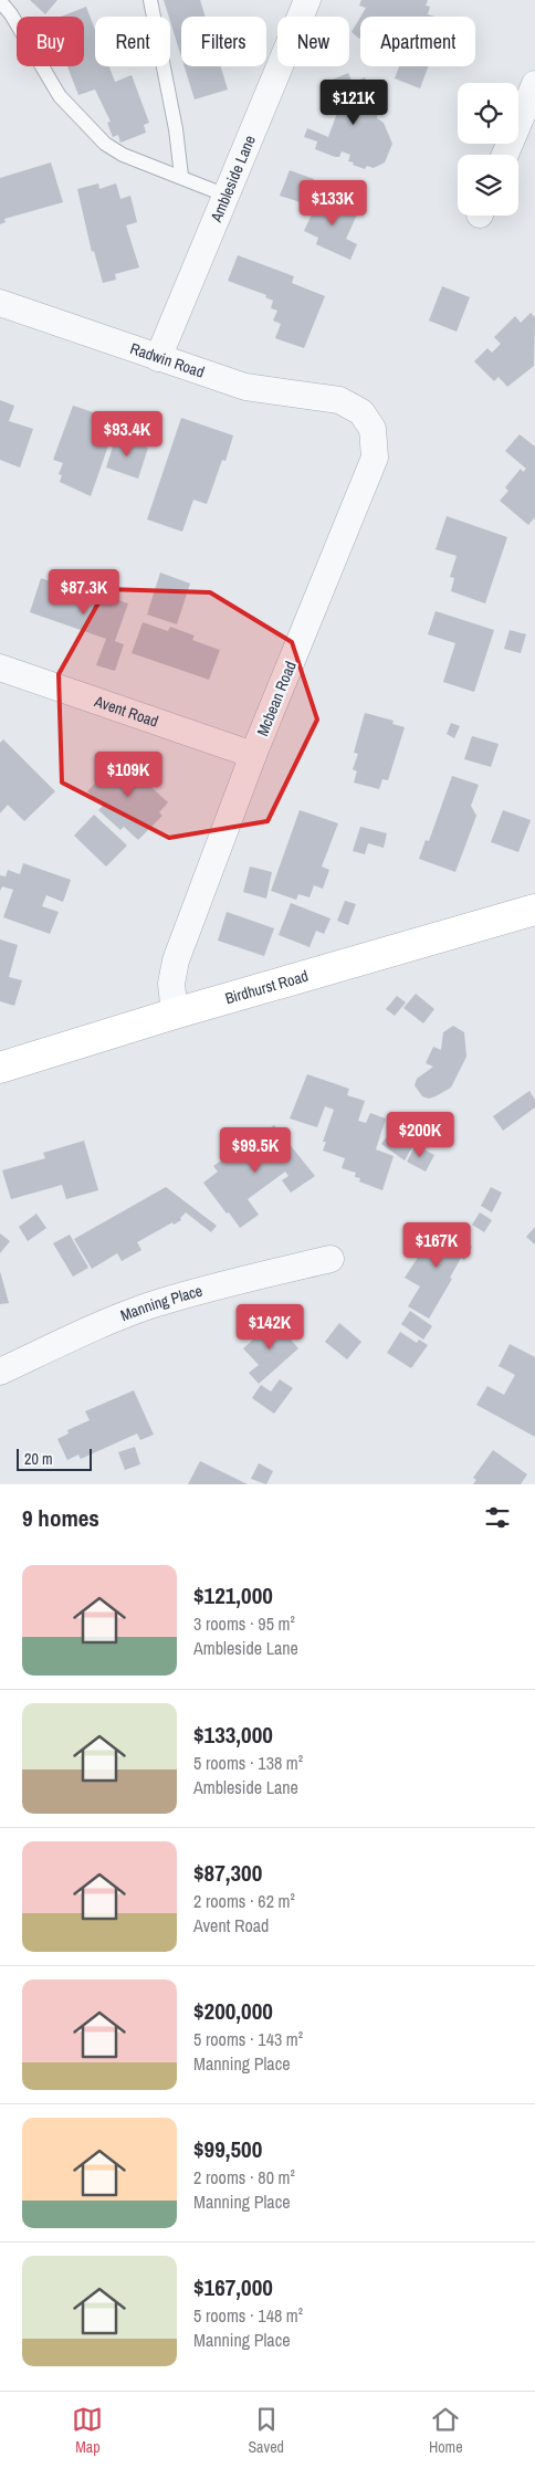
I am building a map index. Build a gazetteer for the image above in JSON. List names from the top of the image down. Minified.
{"streets":{"street":["Ambleside Lane","Radwin Road","Mcbean Road","Avent Road","Birdhurst Road","Manning Place"]},"crossings":[["Ambleside Lane","Radwin Road"],["Radwin Road","Mcbean Road"],["Mcbean Road","Avent Road"],["Mcbean Road","Birdhurst Road"]],"scale_bar":"20 m","page":{"chip":["Buy","Rent","Filters","New","Apartment"],"price":["$121K","$133K","$93.4K","$87.3K","$109K","$200K","$99.5K","$167K","$142K"],"scale":"20 m","heading":"9 homes","list":[{"name":"$121,000","note":"3 rooms · 95 m² · Ambleside Lane"},{"name":"$133,000","note":"5 rooms · 138 m² · Ambleside Lane"},{"name":"$87,300","note":"2 rooms · 62 m² · Avent Road"},{"name":"$200,000","note":"5 rooms · 143 m² · Manning Place"},{"name":"$99,500","note":"2 rooms · 80 m² · Manning Place"},{"name":"$167,000","note":"5 rooms · 148 m² · Manning Place"}],"tabs":["Map","Saved","Home"]}}
